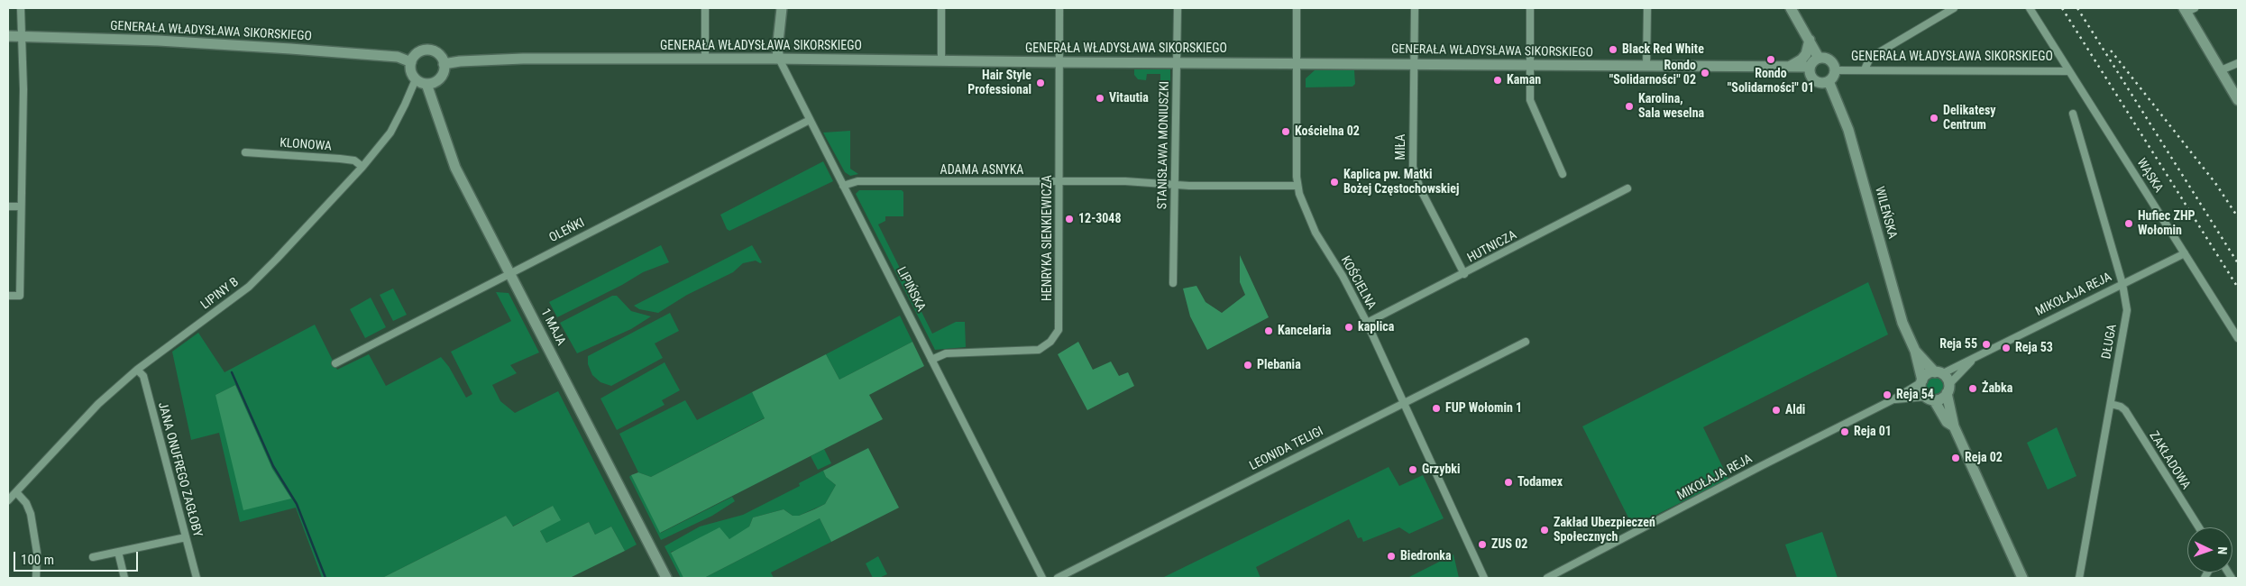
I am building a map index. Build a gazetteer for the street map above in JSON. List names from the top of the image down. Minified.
{"streets":{"street":["GENERAŁA WŁADYSŁAWA SIKORSKIEGO","KLONOWA","STANISŁAWA MONIUSZKI","MIŁA","ADAMA ASNYKA","WĄSKA","WILEŃSKA","OLEŃKI","HENRYKA SIENKIEWICZA","HUTNICZA","KOŚCIELNA","LIPIŃSKA","LIPINY B","MIKOŁAJA REJA","1 MAJA","DŁUGA","LEONIDA TELIGI","ZAKŁADOWA","JANA ONUFREGO ZAGŁOBY"]},"crossings":[["GENERAŁA WŁADYSŁAWA SIKORSKIEGO","STANISŁAWA MONIUSZKI"],["GENERAŁA WŁADYSŁAWA SIKORSKIEGO","MIŁA"],["GENERAŁA WŁADYSŁAWA SIKORSKIEGO","WĄSKA"],["GENERAŁA WŁADYSŁAWA SIKORSKIEGO","WILEŃSKA"],["GENERAŁA WŁADYSŁAWA SIKORSKIEGO","HENRYKA SIENKIEWICZA"],["GENERAŁA WŁADYSŁAWA SIKORSKIEGO","KOŚCIELNA"],["GENERAŁA WŁADYSŁAWA SIKORSKIEGO","LIPIŃSKA"],["GENERAŁA WŁADYSŁAWA SIKORSKIEGO","LIPINY B"],["GENERAŁA WŁADYSŁAWA SIKORSKIEGO","1 MAJA"],["KLONOWA","LIPINY B"],["STANISŁAWA MONIUSZKI","ADAMA ASNYKA"],["MIŁA","HUTNICZA"],["ADAMA ASNYKA","HENRYKA SIENKIEWICZA"],["ADAMA ASNYKA","KOŚCIELNA"],["ADAMA ASNYKA","LIPIŃSKA"],["WĄSKA","MIKOŁAJA REJA"],["WILEŃSKA","MIKOŁAJA REJA"],["OLEŃKI","LIPIŃSKA"],["OLEŃKI","1 MAJA"],["HENRYKA SIENKIEWICZA","LIPIŃSKA"],["HUTNICZA","KOŚCIELNA"],["KOŚCIELNA","LEONIDA TELIGI"],["LIPINY B","1 MAJA"],["LIPINY B","JANA ONUFREGO ZAGŁOBY"],["MIKOŁAJA REJA","DŁUGA"],["DŁUGA","ZAKŁADOWA"]],"places":["Black Red White","Rondo \"Solidarności\" 01","Rondo \"Solidarności\" 02","Kaman","Hair Style Professional","Vitautia","Karolina, Sala weselna","Delikatesy Centrum","Kościelna 02","Kaplica pw. Matki Bożej Częstochowskiej","12-3048","Hufiec ZHP Wołomin","kaplica","Kancelaria","Reja 55","Reja 53","Plebania","Żabka","Reja 54","FUP Wołomin 1","Aldi","Reja 01","Reja 02","Grzybki","Todamex","Zakład Ubezpieczeń Społecznych","ZUS 02","Biedronka"],"scale_bar":"100 m","north":"right"}
